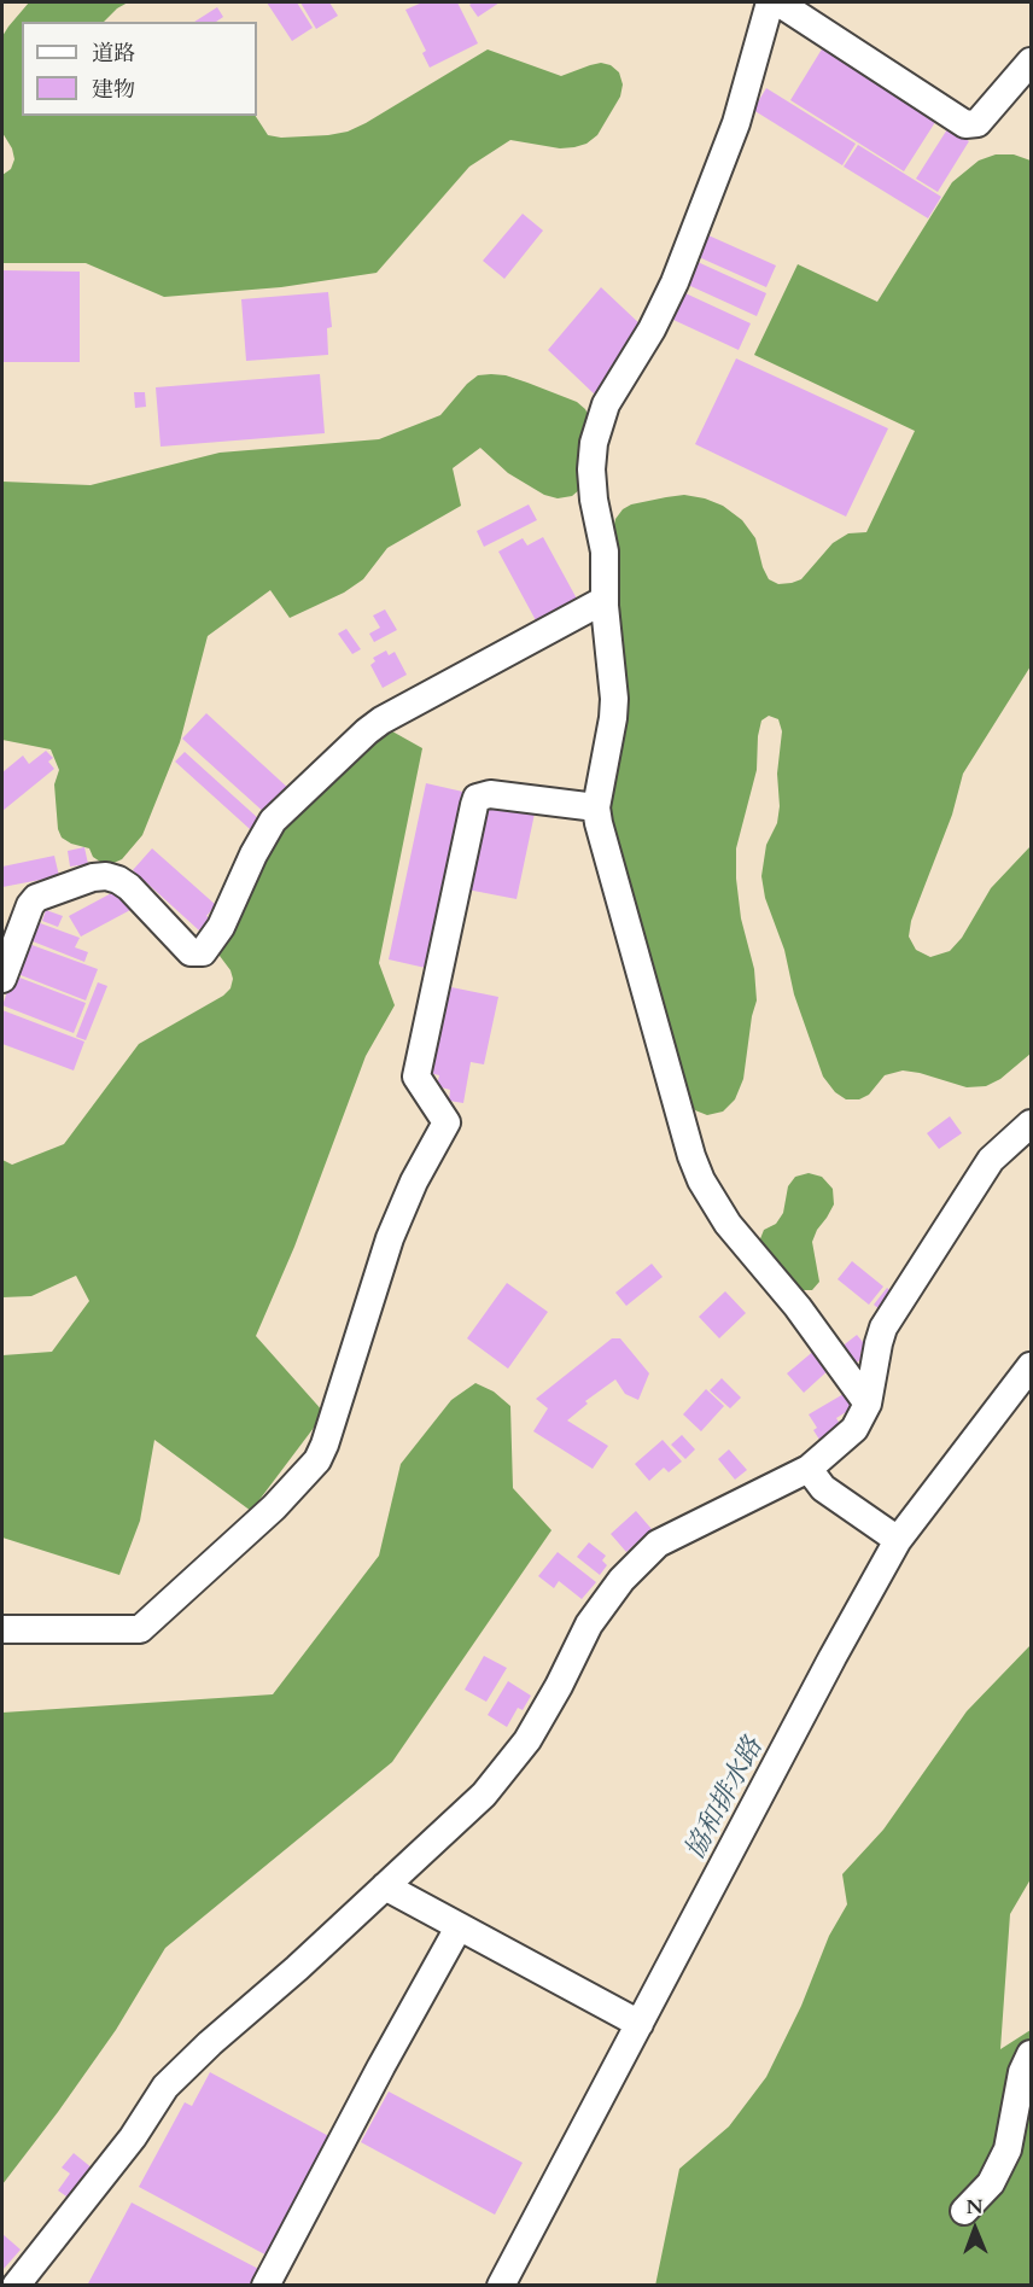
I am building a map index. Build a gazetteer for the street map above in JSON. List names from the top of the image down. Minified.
{"water":["協和排水路"],"legend":["道路","建物"],"north":"top"}
